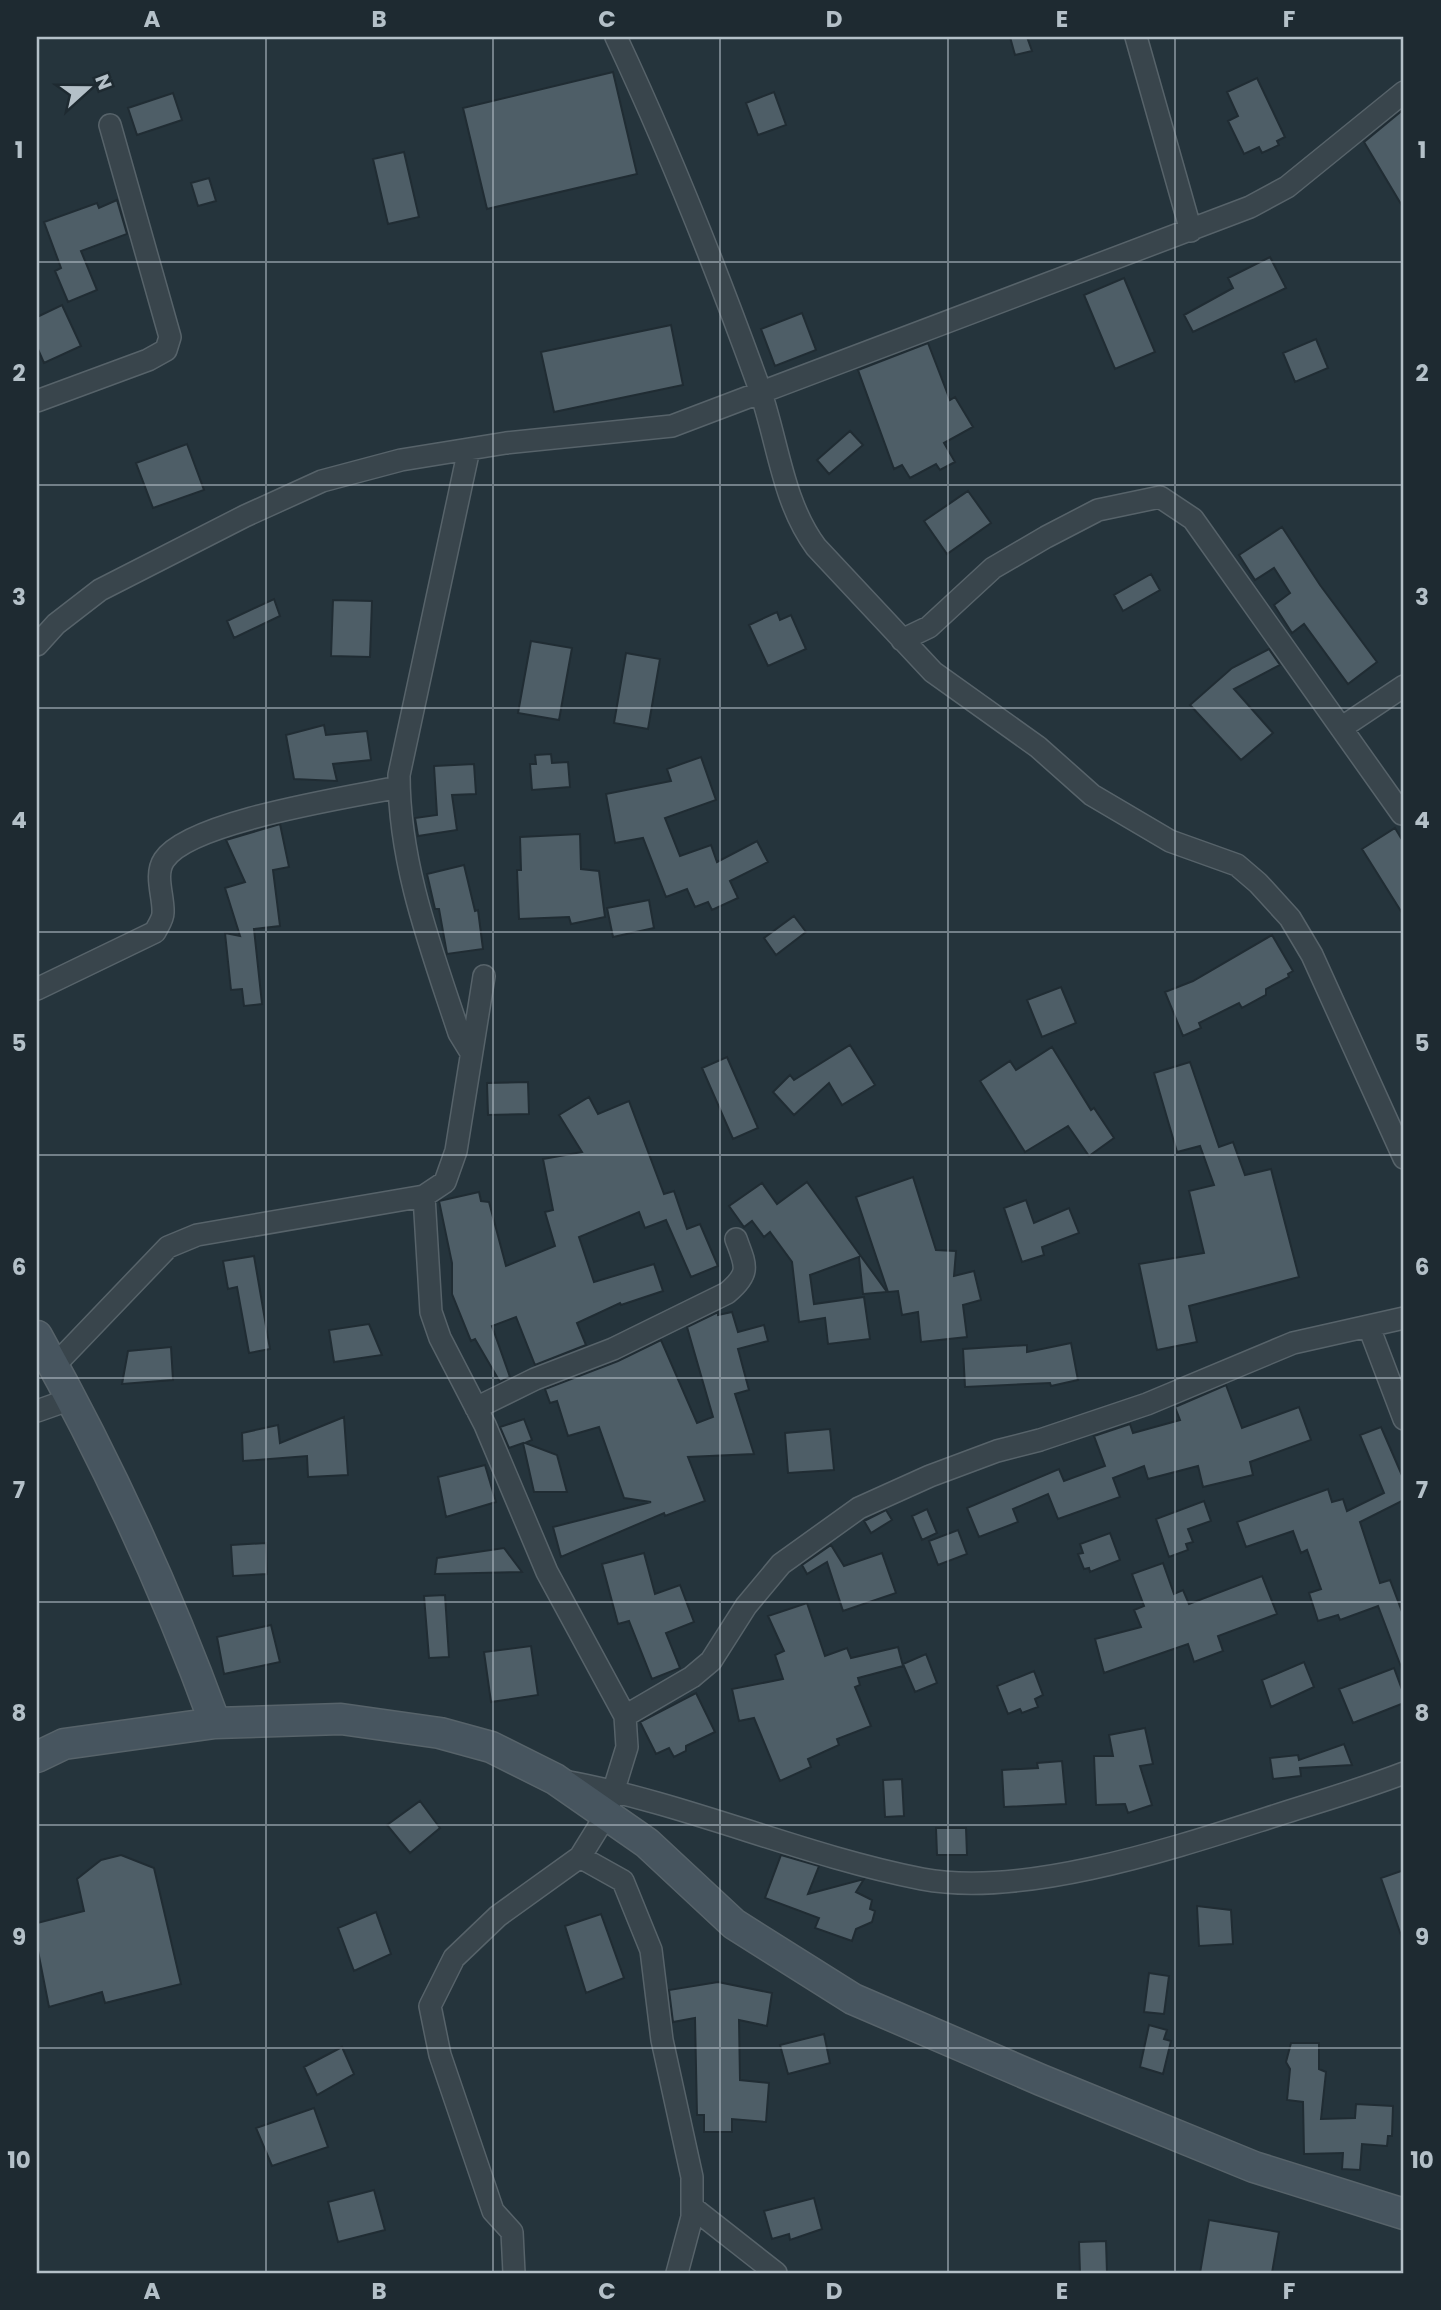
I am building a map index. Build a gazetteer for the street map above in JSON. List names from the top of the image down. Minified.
{"north":"right","grid":{"columns":["A","B","C","D","E","F"],"rows":["1","2","3","4","5","6","7","8","9","10"]}}
